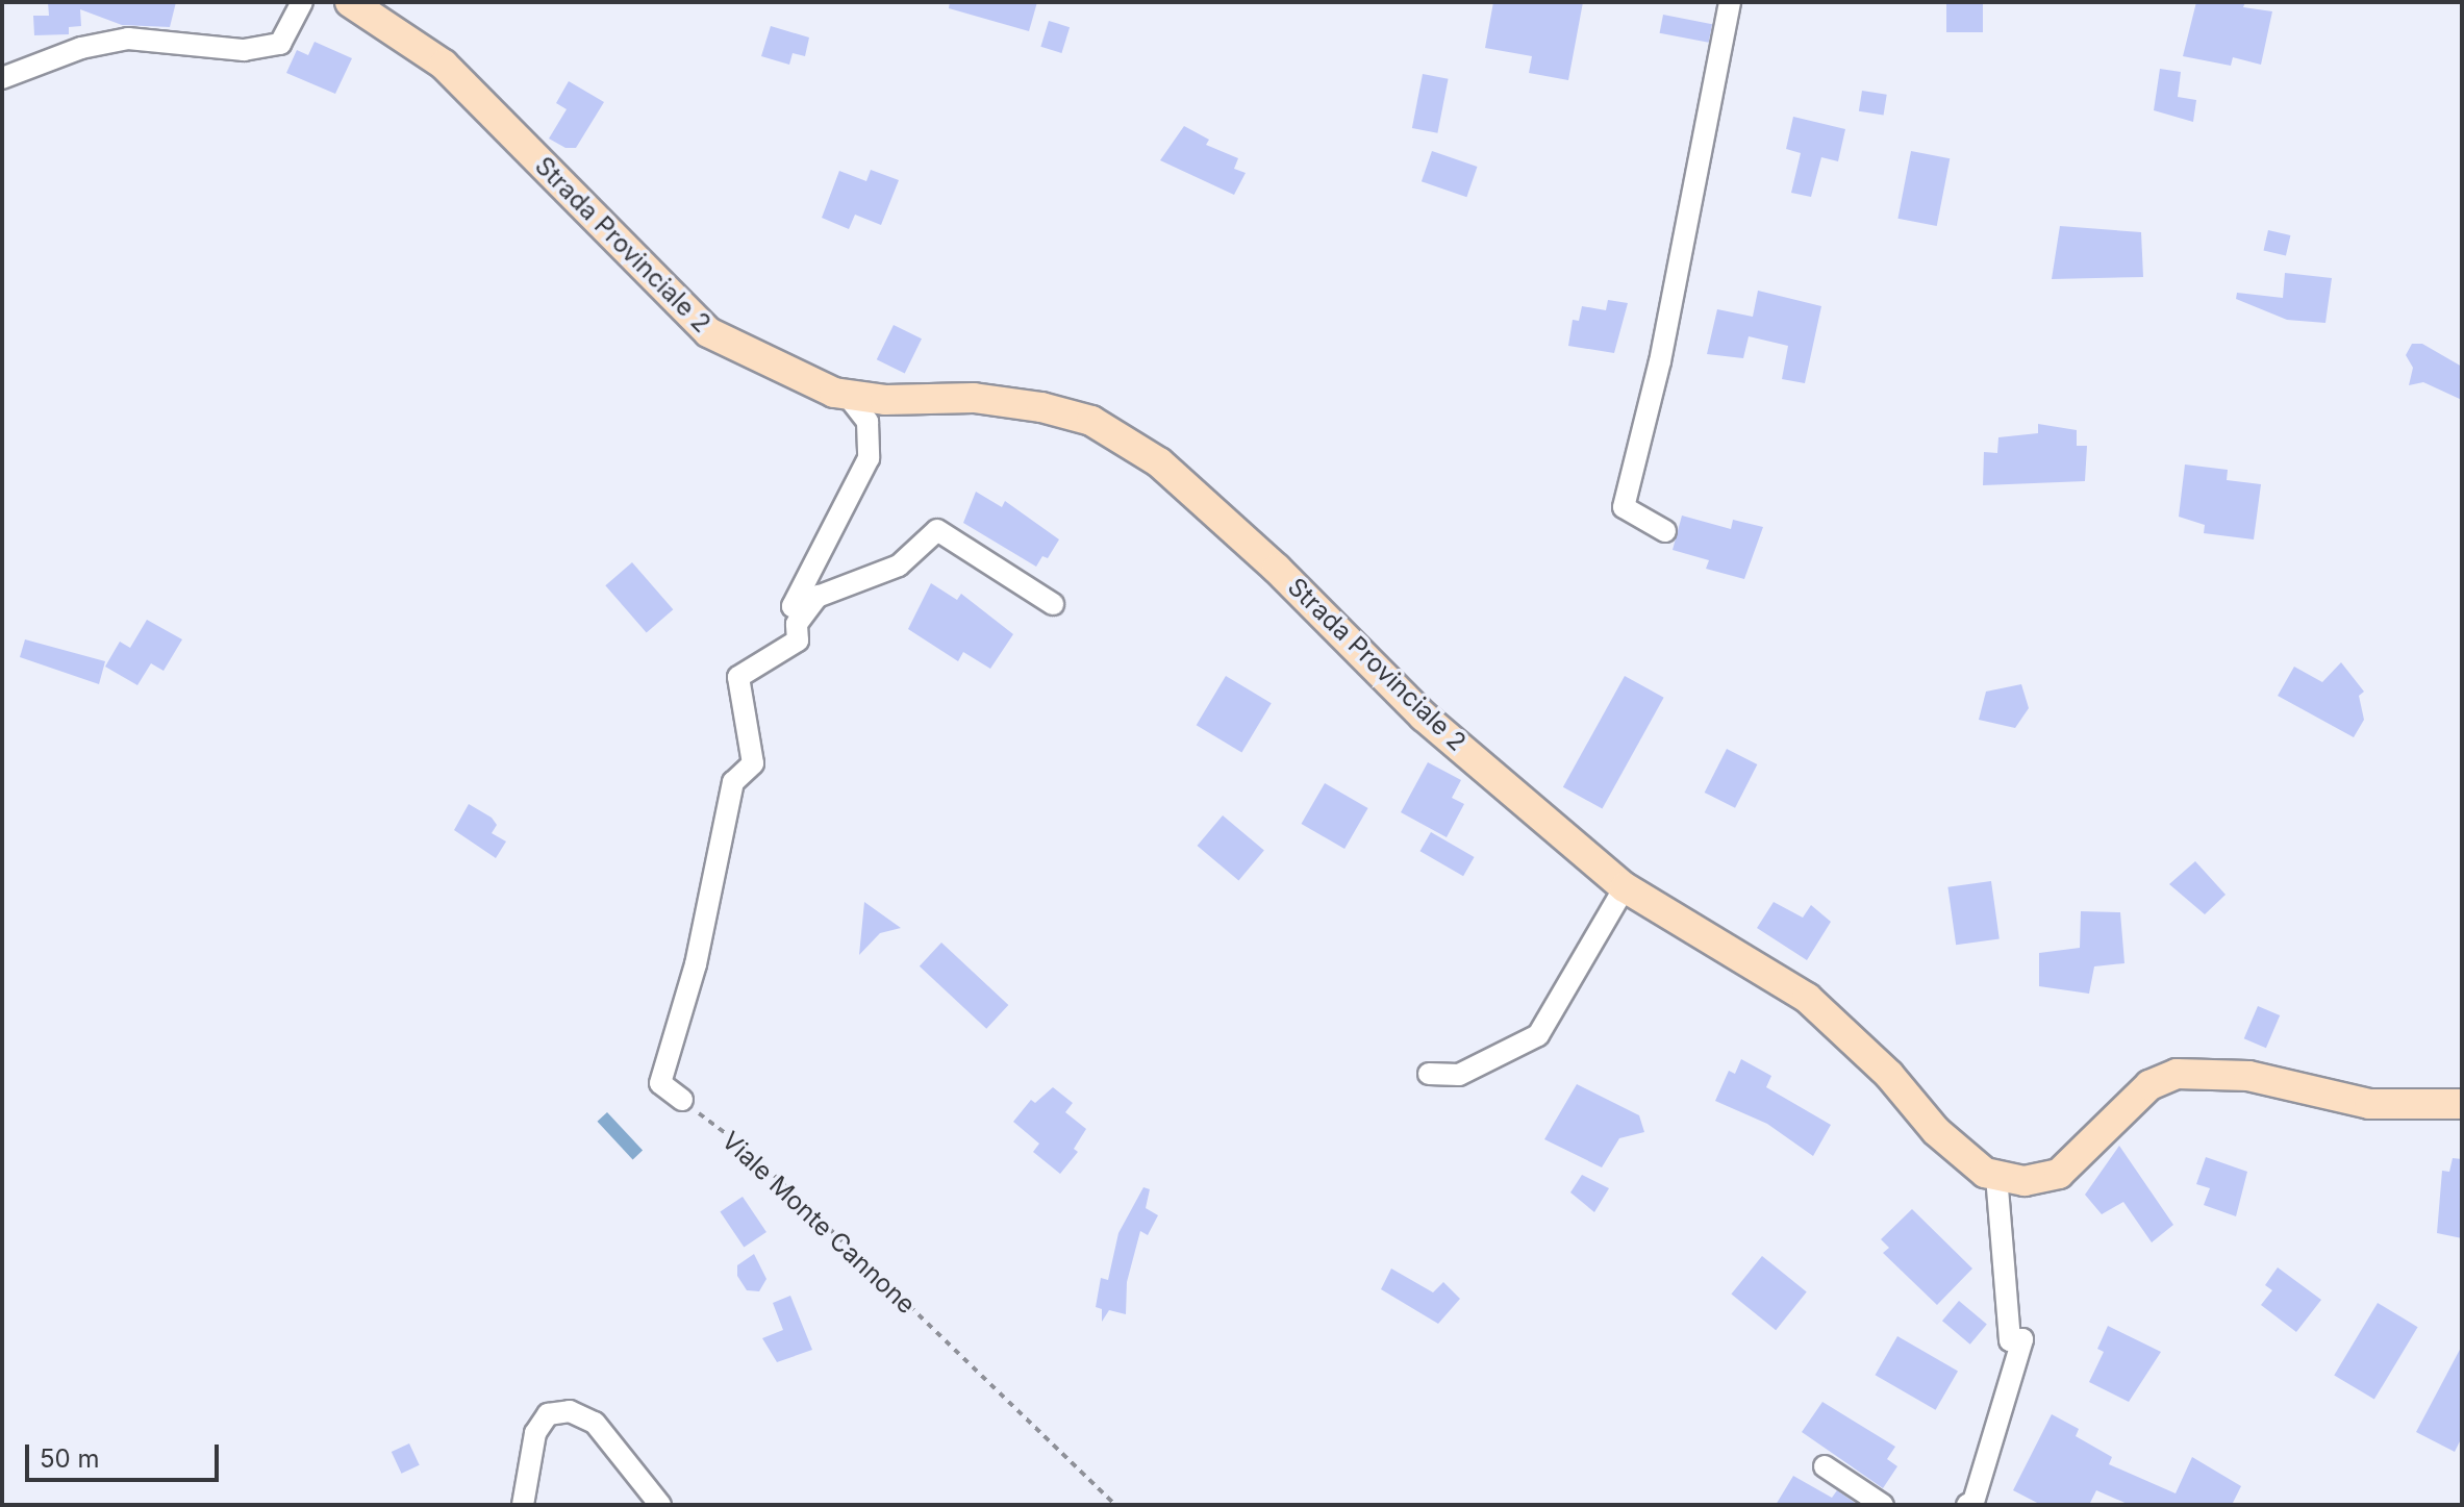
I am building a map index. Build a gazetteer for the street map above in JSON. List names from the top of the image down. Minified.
{"streets":{"street":["Strada Provinciale 2"],"path":["Viale Monte Cannone"]},"scale_bar":"50 m"}
